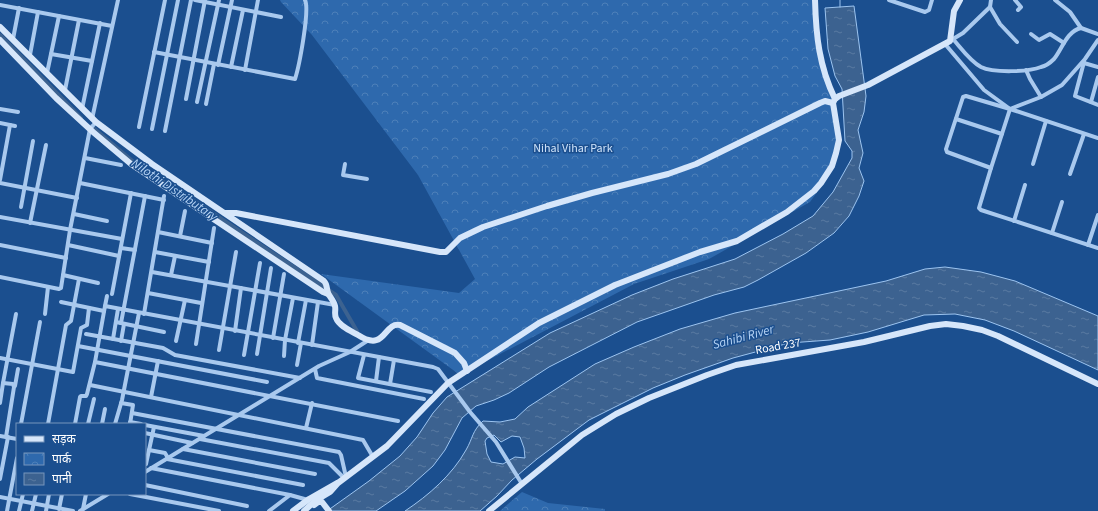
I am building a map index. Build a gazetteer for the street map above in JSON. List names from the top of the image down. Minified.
{"streets":{"street":["Road 237"]},"water":["Nilothi Distributary","Sahibi River"],"parks":["Nihal Vihar Park"],"legend":["सड़क","पार्क","पानी"]}
